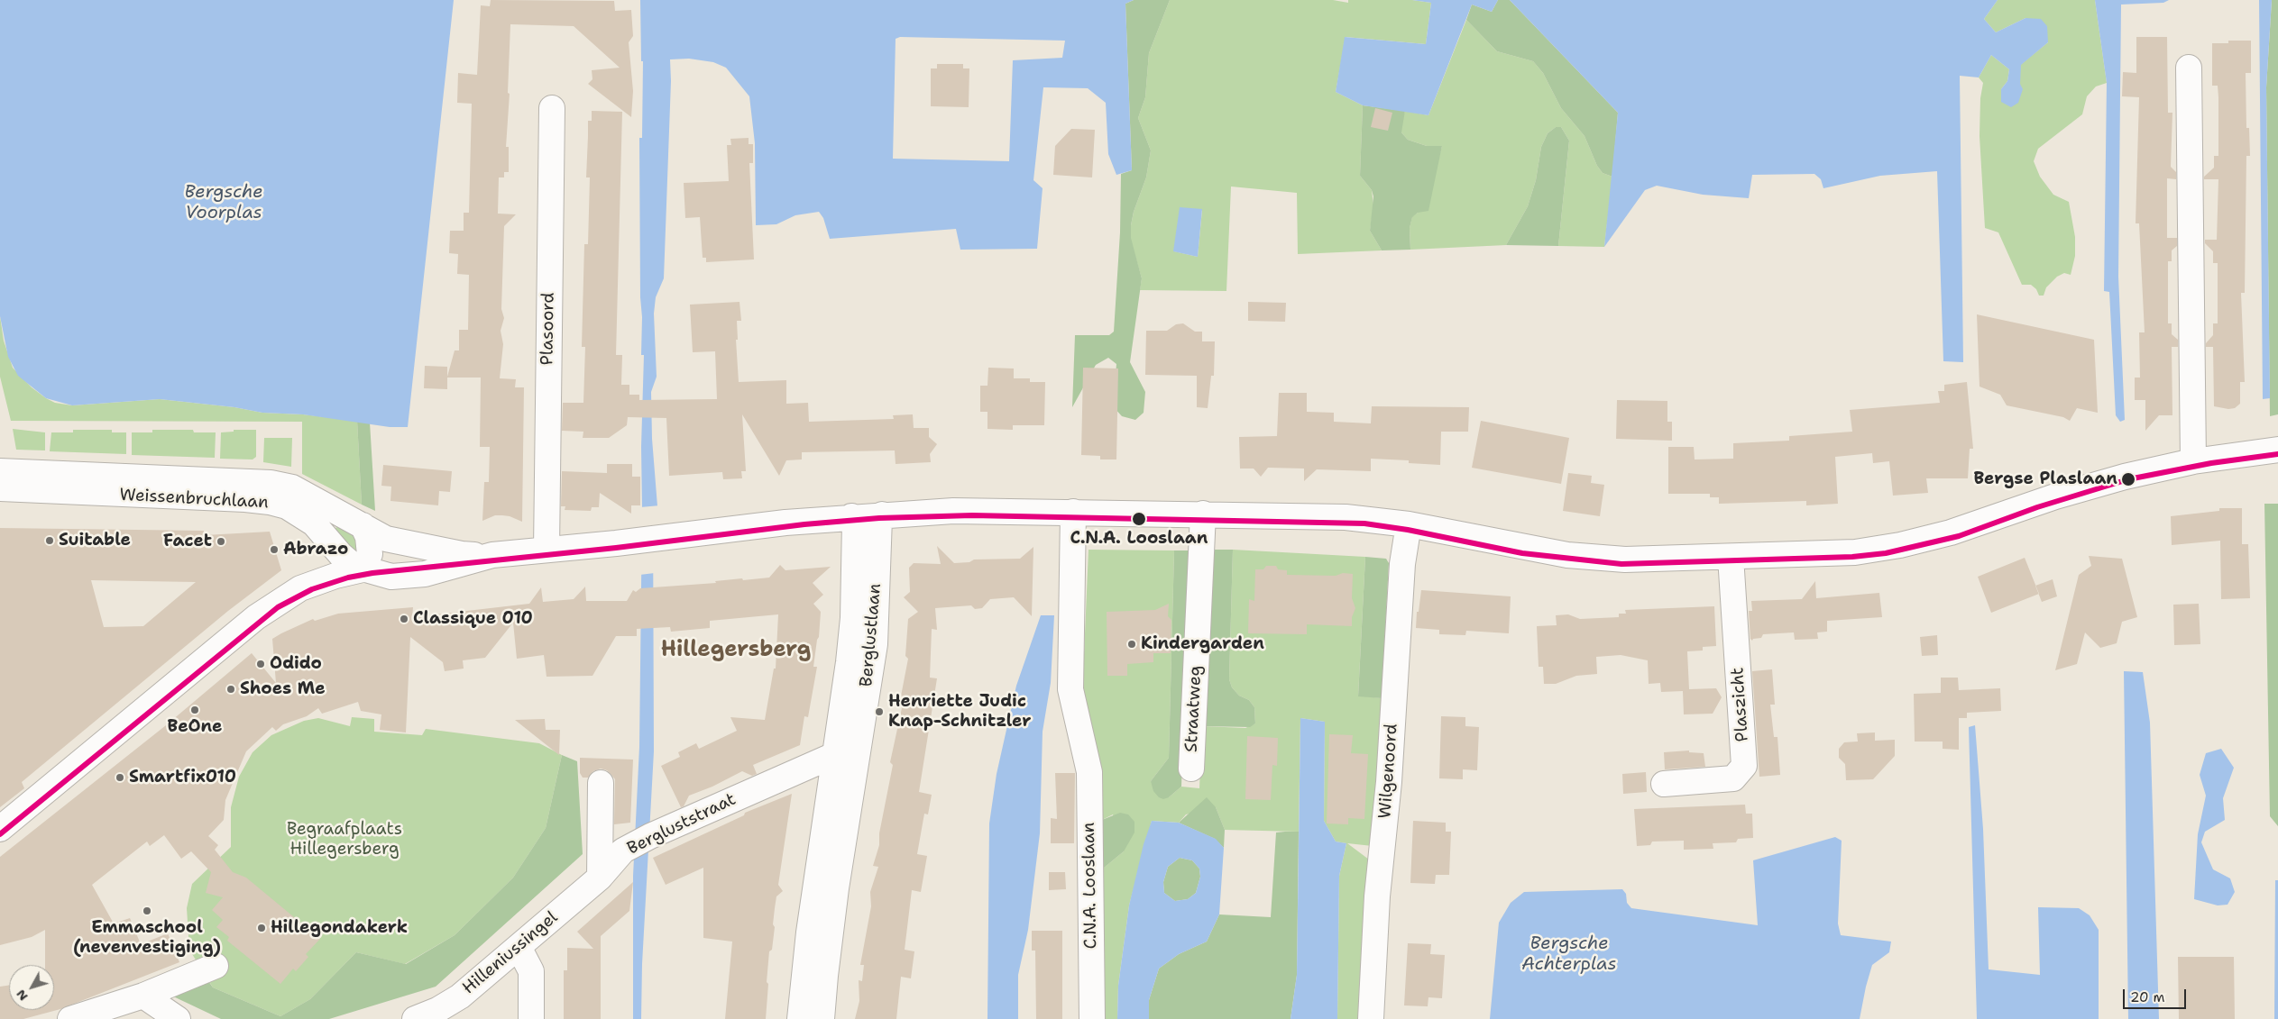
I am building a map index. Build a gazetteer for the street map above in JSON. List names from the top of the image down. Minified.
{"streets":{"street":["Plasoord","Weissenbruchlaan","Berglustlaan","Plaszicht","Straatweg","Wilgenoord","Bergluststraat","C.N.A. Looslaan","Hilleniussingel"]},"crossings":[["Berglustlaan","Bergluststraat"],["Bergluststraat","Hilleniussingel"]],"districts":["Hillegersberg"],"water":["Bergsche Voorplas","Bergsche Achterplas"],"parks":["Begraafplaats Hillegersberg"],"places":["Bergse Plaslaan","C.N.A. Looslaan","Suitable","Facet","Abrazo","Classique 010","Kindergarden","Odido","Shoes Me","BeOne","Henriette Judic Knap-Schnitzler","Smartfix010","Emmaschool (nevenvestiging)","Hillegondakerk"],"scale_bar":"20 m","north":"bottom left"}
